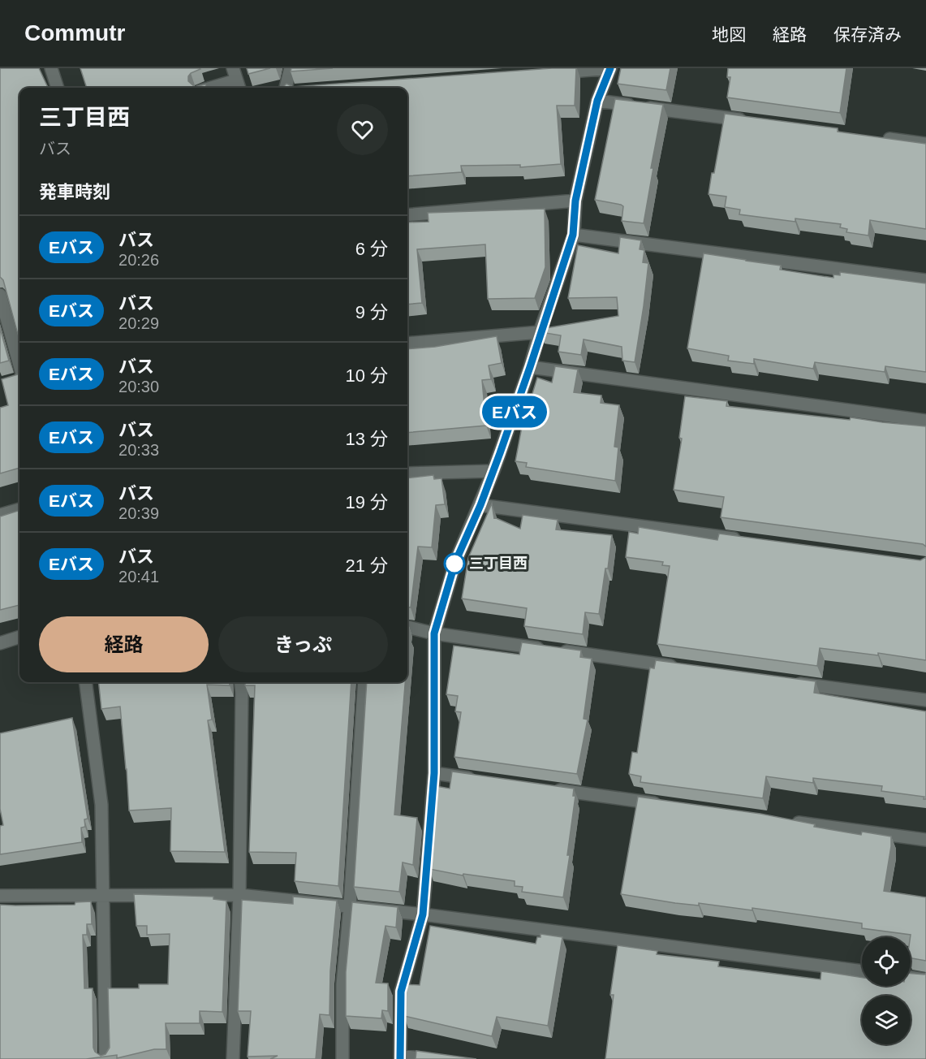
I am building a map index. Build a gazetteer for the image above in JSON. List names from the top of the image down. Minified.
{"places":["三丁目西"],"lines":["bus line Eバス"],"page":{"header":"Commutr","nav":["地図","経路","保存済み"],"on_map":"Eバス","heading":[["三丁目西","バス"],"発車時刻"],"list":[{"mark":"Eバス","name":"バス","note":"20:26","value":"6 分"},{"mark":"Eバス","name":"バス","note":"20:29","value":"9 分"},{"mark":"Eバス","name":"バス","note":"20:30","value":"10 分"},{"mark":"Eバス","name":"バス","note":"20:33","value":"13 分"},{"mark":"Eバス","name":"バス","note":"20:39","value":"19 分"},{"mark":"Eバス","name":"バス","note":"20:41","value":"21 分"}],"buttons":["経路","きっぷ"]}}
